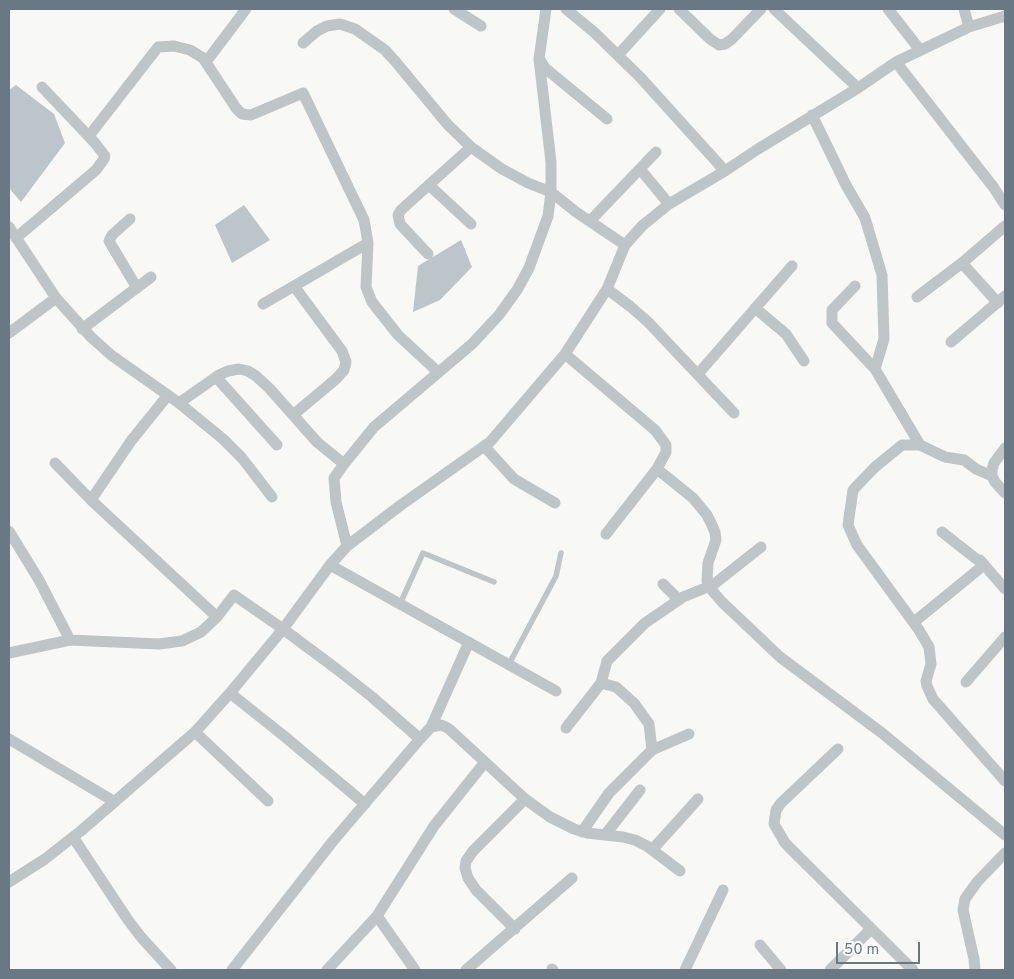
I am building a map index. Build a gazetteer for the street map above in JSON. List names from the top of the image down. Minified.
{"scale_bar":"50 m"}
